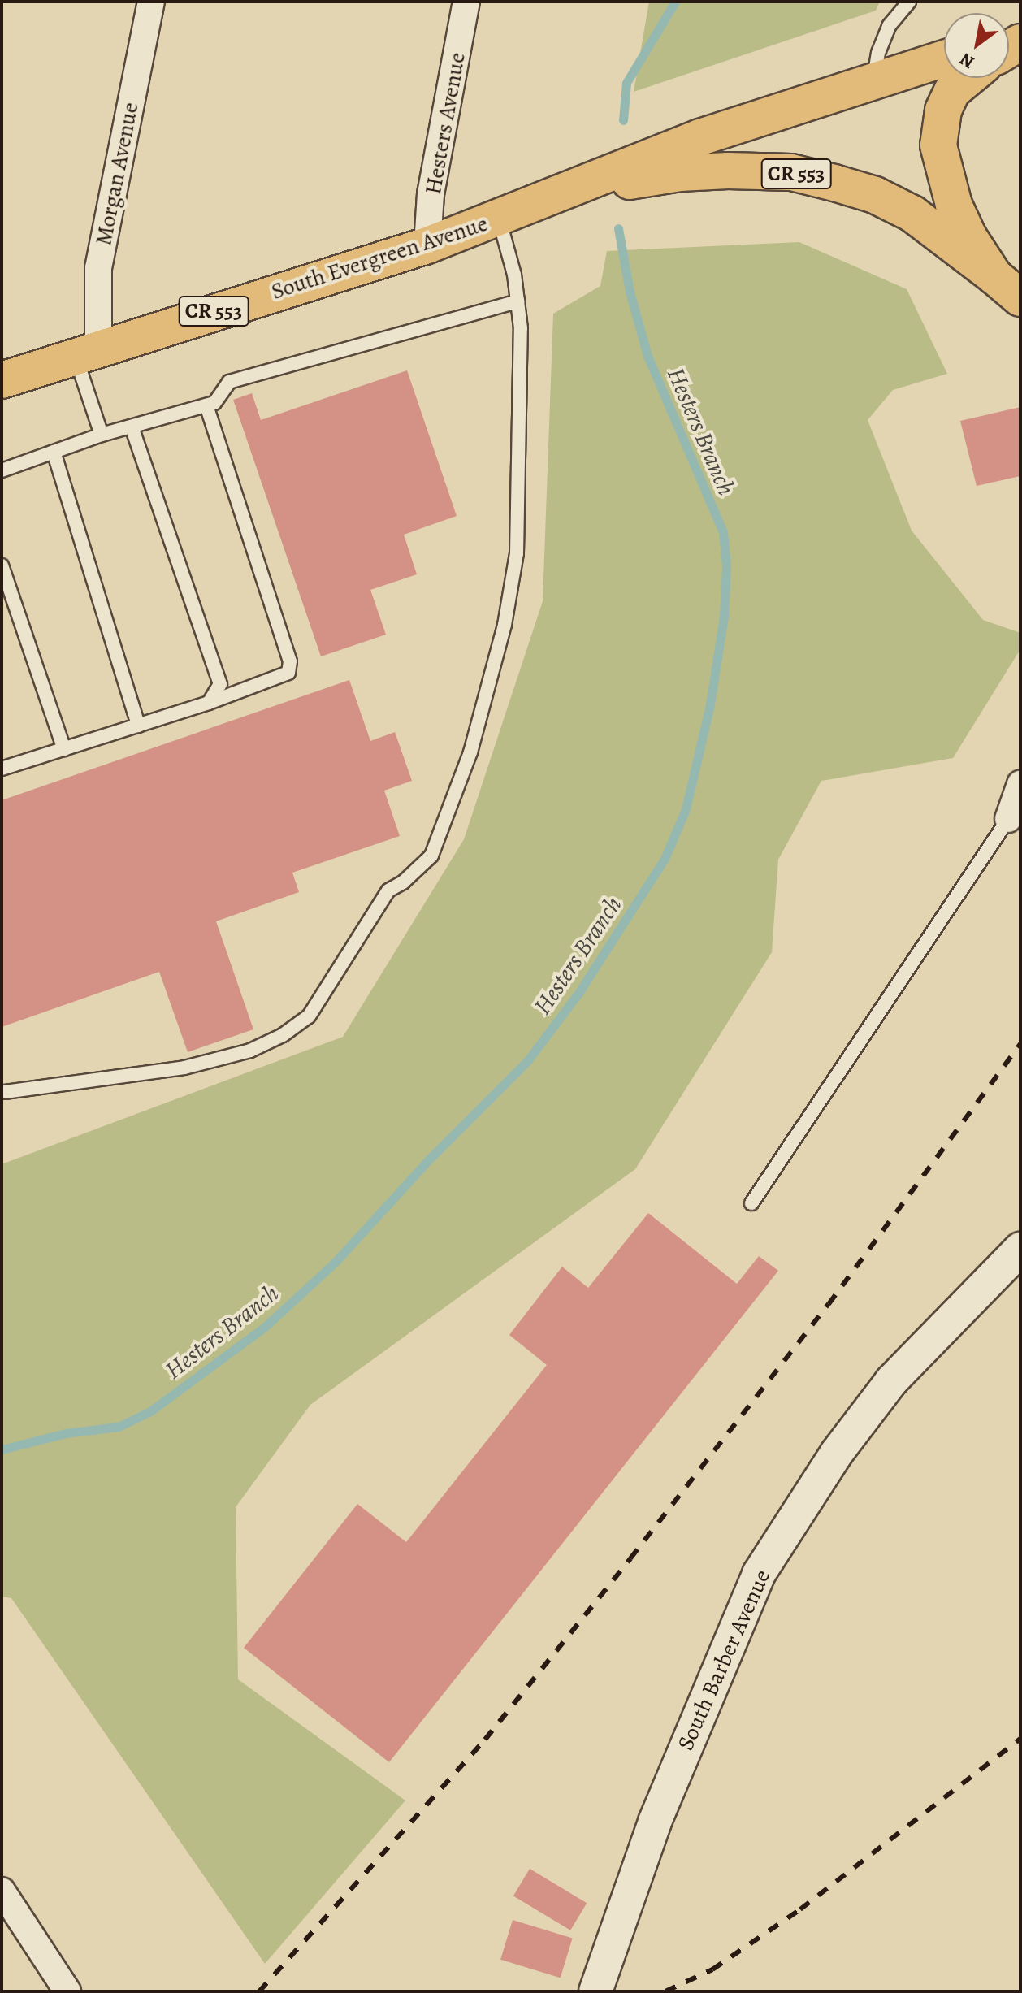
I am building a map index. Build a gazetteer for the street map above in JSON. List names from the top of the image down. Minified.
{"streets":{"main road":["CR 553","South Evergreen Avenue"],"street":["Hesters Avenue","Morgan Avenue","South Barber Avenue"]},"crossings":[["Hesters Avenue","South Evergreen Avenue"],["Morgan Avenue","South Evergreen Avenue"]],"water":["Hesters Branch"],"north":"bottom left"}
